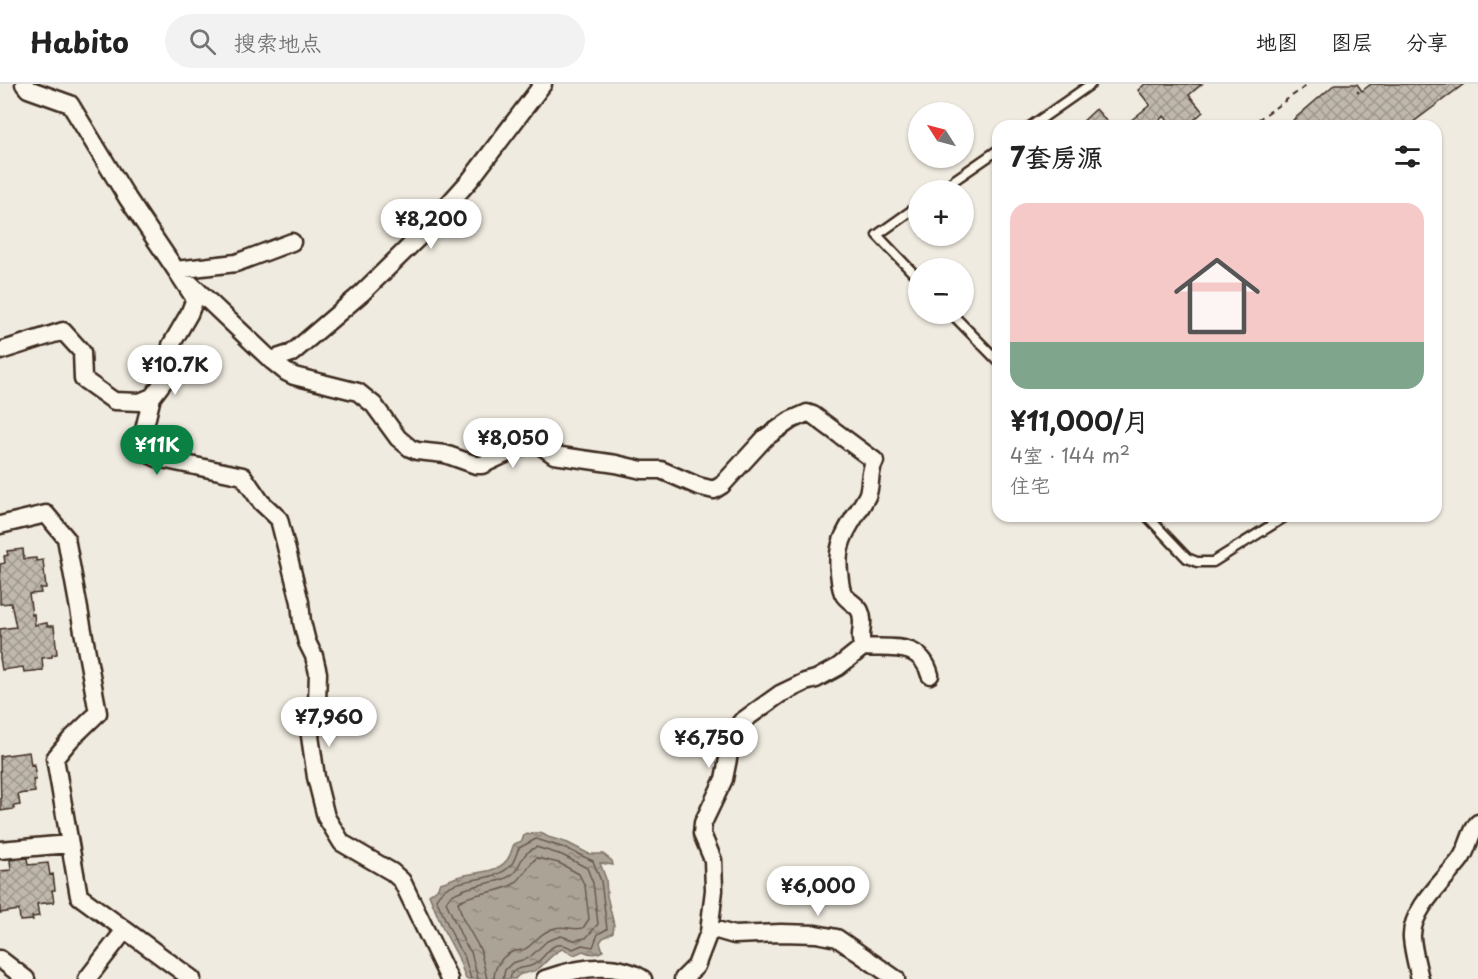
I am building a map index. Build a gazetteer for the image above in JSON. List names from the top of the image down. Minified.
{"north":"top left","page":{"header":"Habito","search":"搜索地点","nav":["地图","图层","分享"],"map_buttons":["+","−"],"heading":"7套房源","list":[{"name":"¥11,000/月","note":"4室 · 144 m² · 住宅"}],"price":["¥8,200","¥10.7K","¥8,050","¥11K","¥7,960","¥6,750","¥6,000"]}}
